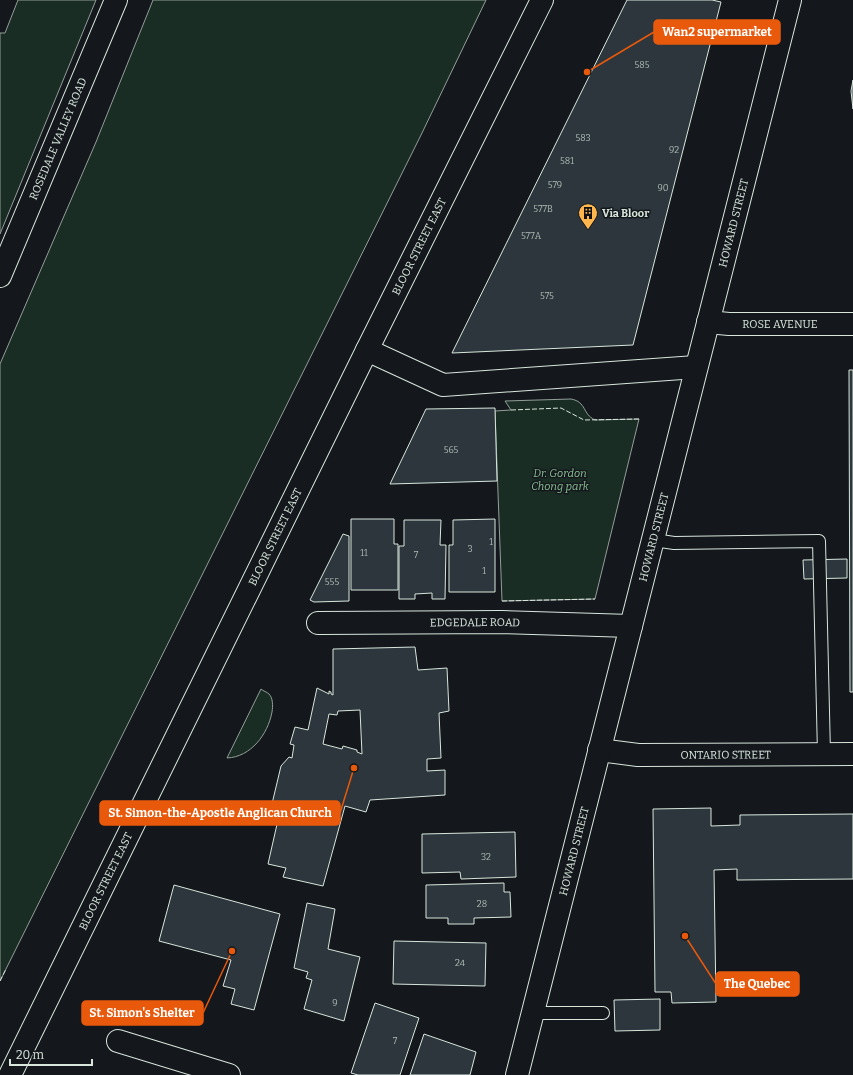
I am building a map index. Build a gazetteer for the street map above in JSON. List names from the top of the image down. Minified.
{"streets":{"street":["ROSEDALE VALLEY ROAD","HOWARD STREET","BLOOR STREET EAST","ROSE AVENUE","EDGEDALE ROAD","ONTARIO STREET"]},"crossings":[["HOWARD STREET","ROSE AVENUE"],["HOWARD STREET","EDGEDALE ROAD"],["HOWARD STREET","ONTARIO STREET"]],"parks":["Dr. Gordon Chong park"],"places":{"other":["Wan2 supermarket","St. Simon-the-Apostle Anglican Church","The Quebec","St. Simon's Shelter"],"building":["Via Bloor"]},"house_numbers":["585","583","92","581","579","90","577B","577A","575","565","1","3","11","7","1","555","32","28","24","9","7"],"scale_bar":"20 m"}
